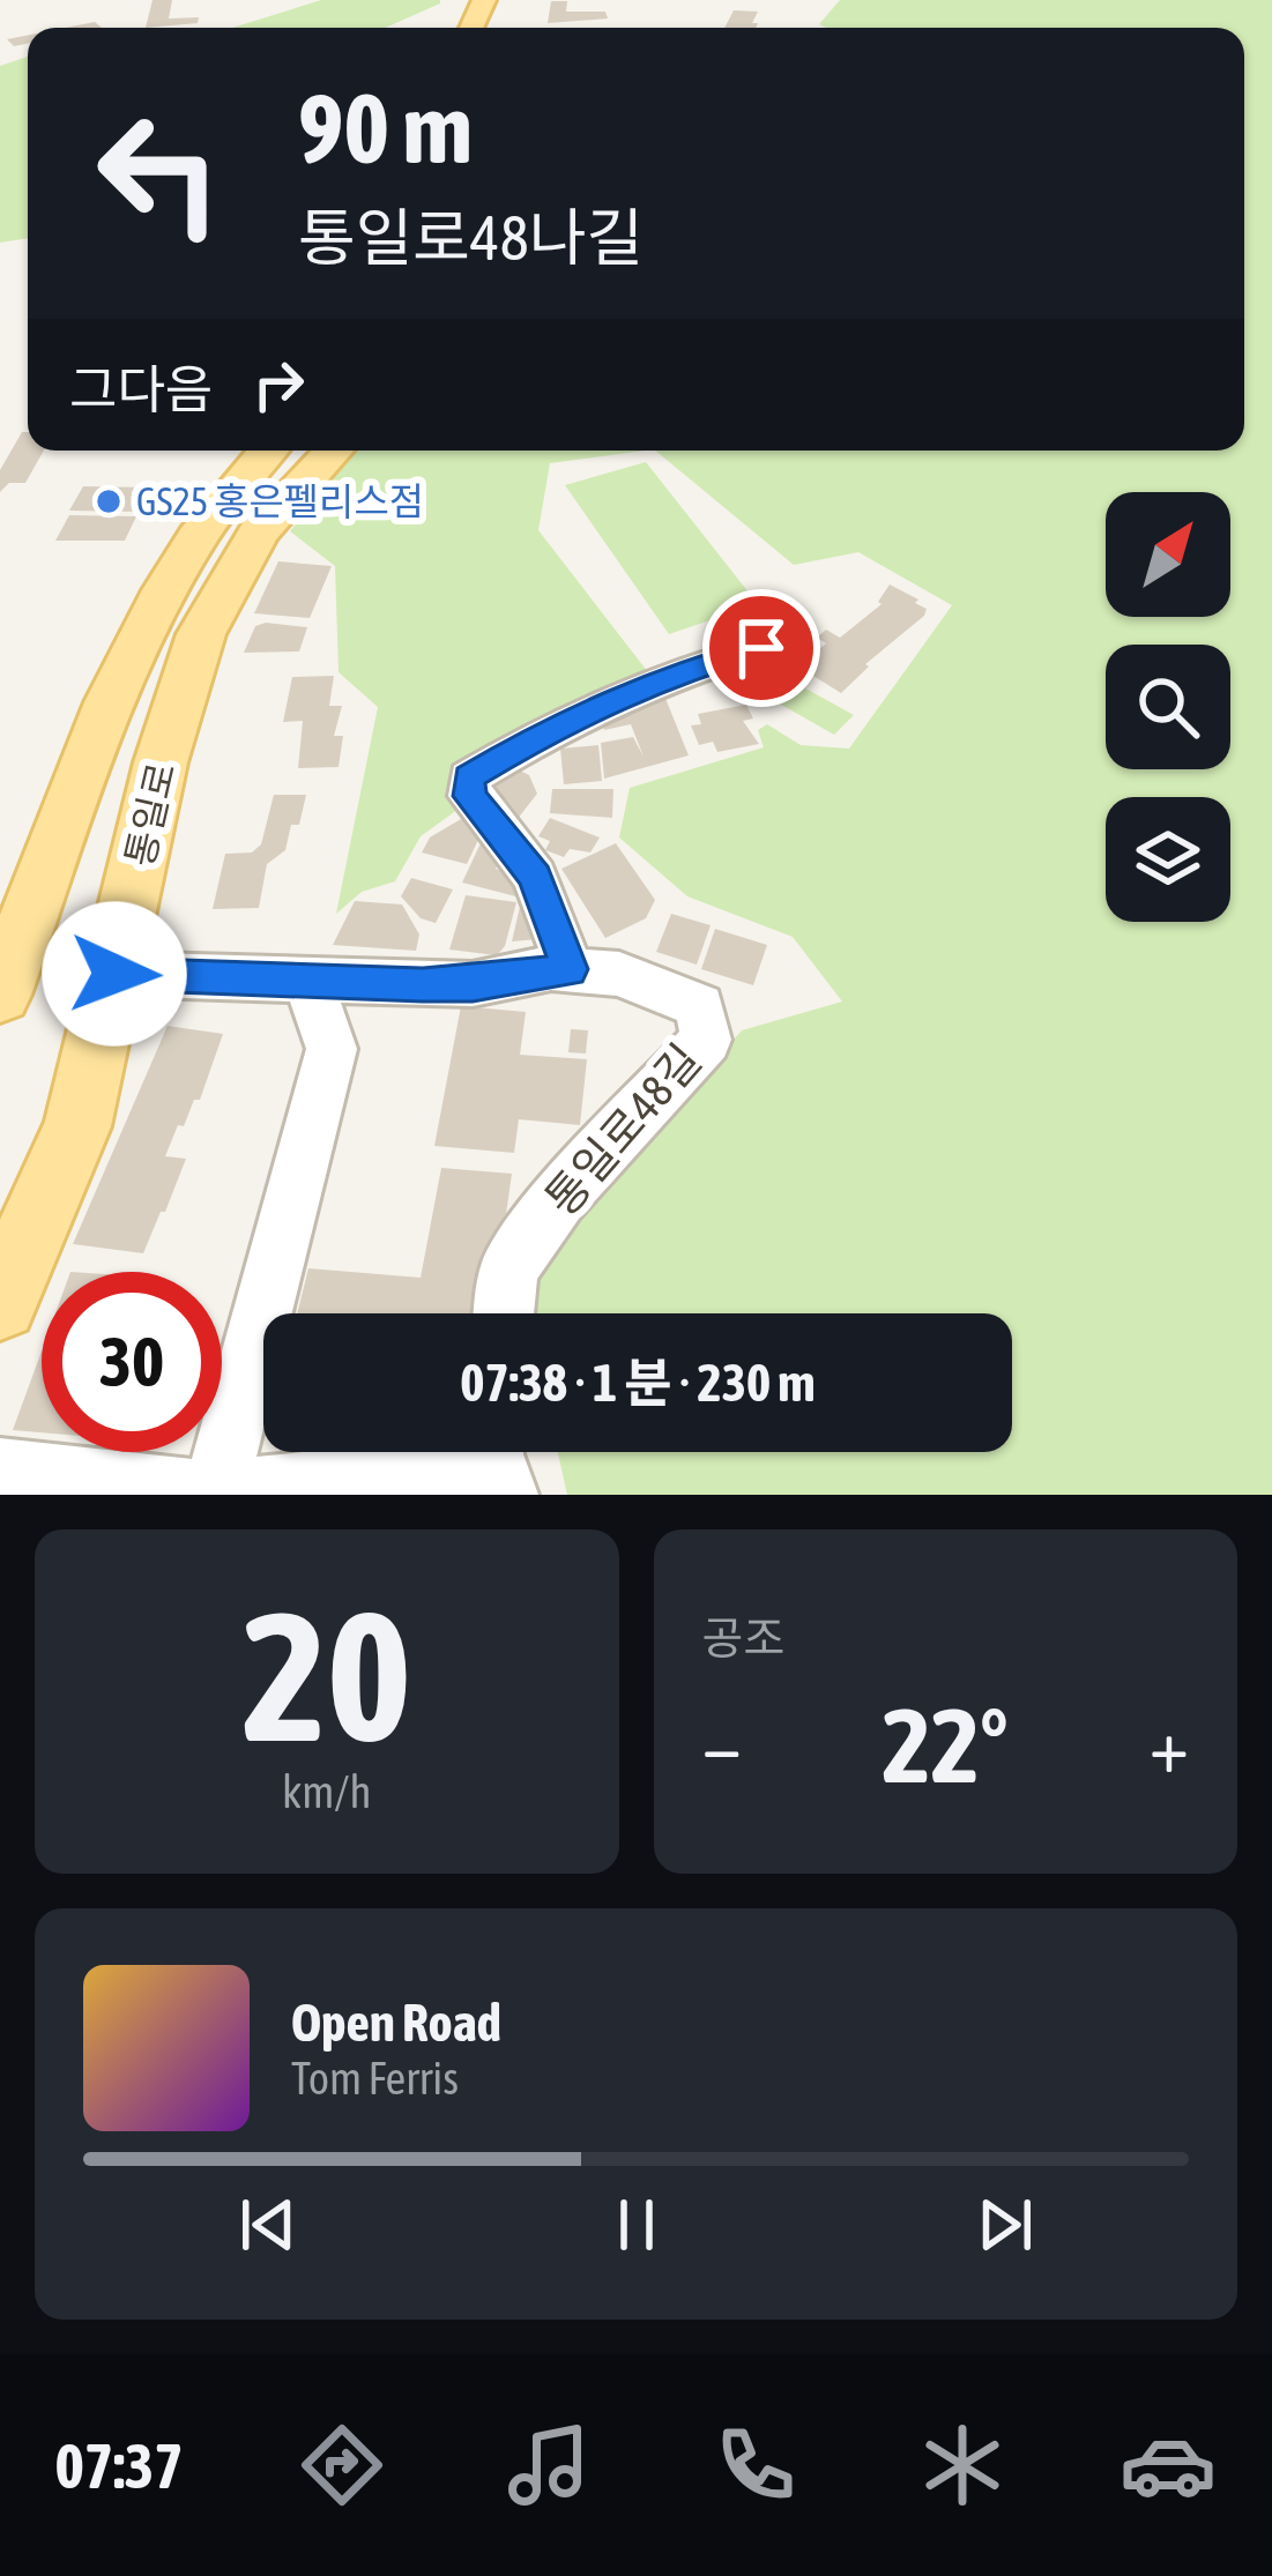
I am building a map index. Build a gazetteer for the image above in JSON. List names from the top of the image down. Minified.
{"streets":{"main road":["통일로"],"street":["통일로48길"]},"crossings":[["통일로","통일로48길"]],"places":["GS25 홍은펠리스점"],"north":"top right","page":{"turn":["90 m","통일로48나길"],"then":"그다음","limit":"30","trip":"07:38 · 1 분 · 230 m","tile":[["20","km/h"],"공조"],"heat":["−","22°","+"],"song":["Open Road","Tom Ferris"],"tabs":"07:37"}}
